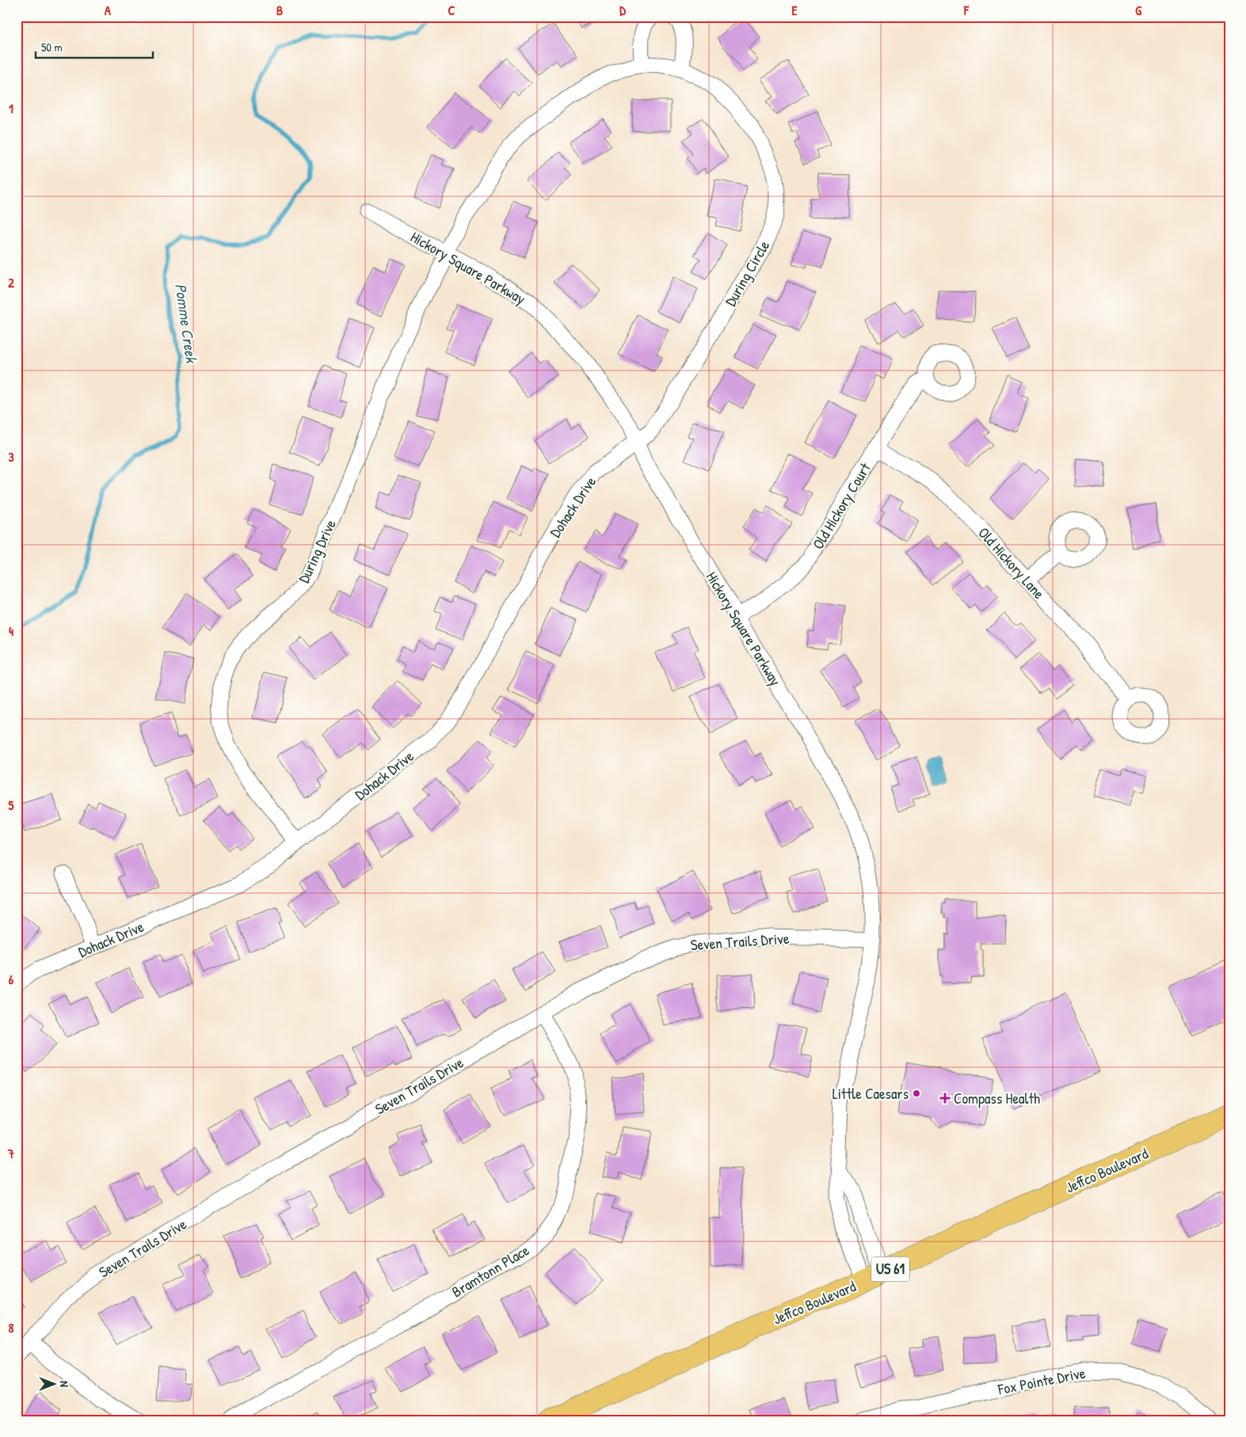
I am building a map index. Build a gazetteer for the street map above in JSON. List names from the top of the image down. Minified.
{"streets":{"main road":["Jeffco Boulevard","US 61"],"street":["Hickory Square Parkway","During Circle","Old Hickory Court","Dohack Drive","During Drive","Old Hickory Lane","Seven Trails Drive","Bramtonn Place","Fox Pointe Drive"]},"crossings":[["Hickory Square Parkway","During Circle"],["Hickory Square Parkway","Old Hickory Court"],["Hickory Square Parkway","Dohack Drive"],["Hickory Square Parkway","During Drive"],["Hickory Square Parkway","Seven Trails Drive"],["Hickory Square Parkway","Jeffco Boulevard"],["During Circle","Dohack Drive"],["During Circle","During Drive"],["Old Hickory Court","Old Hickory Lane"],["Dohack Drive","During Drive"],["Seven Trails Drive","Bramtonn Place"]],"water":["Pomme Creek"],"places":{"other":["Little Caesars"],"health":["Compass Health"]},"scale_bar":"50 m","north":"right","grid":{"columns":["A","B","C","D","E","F","G"],"rows":["1","2","3","4","5","6","7","8"]}}
